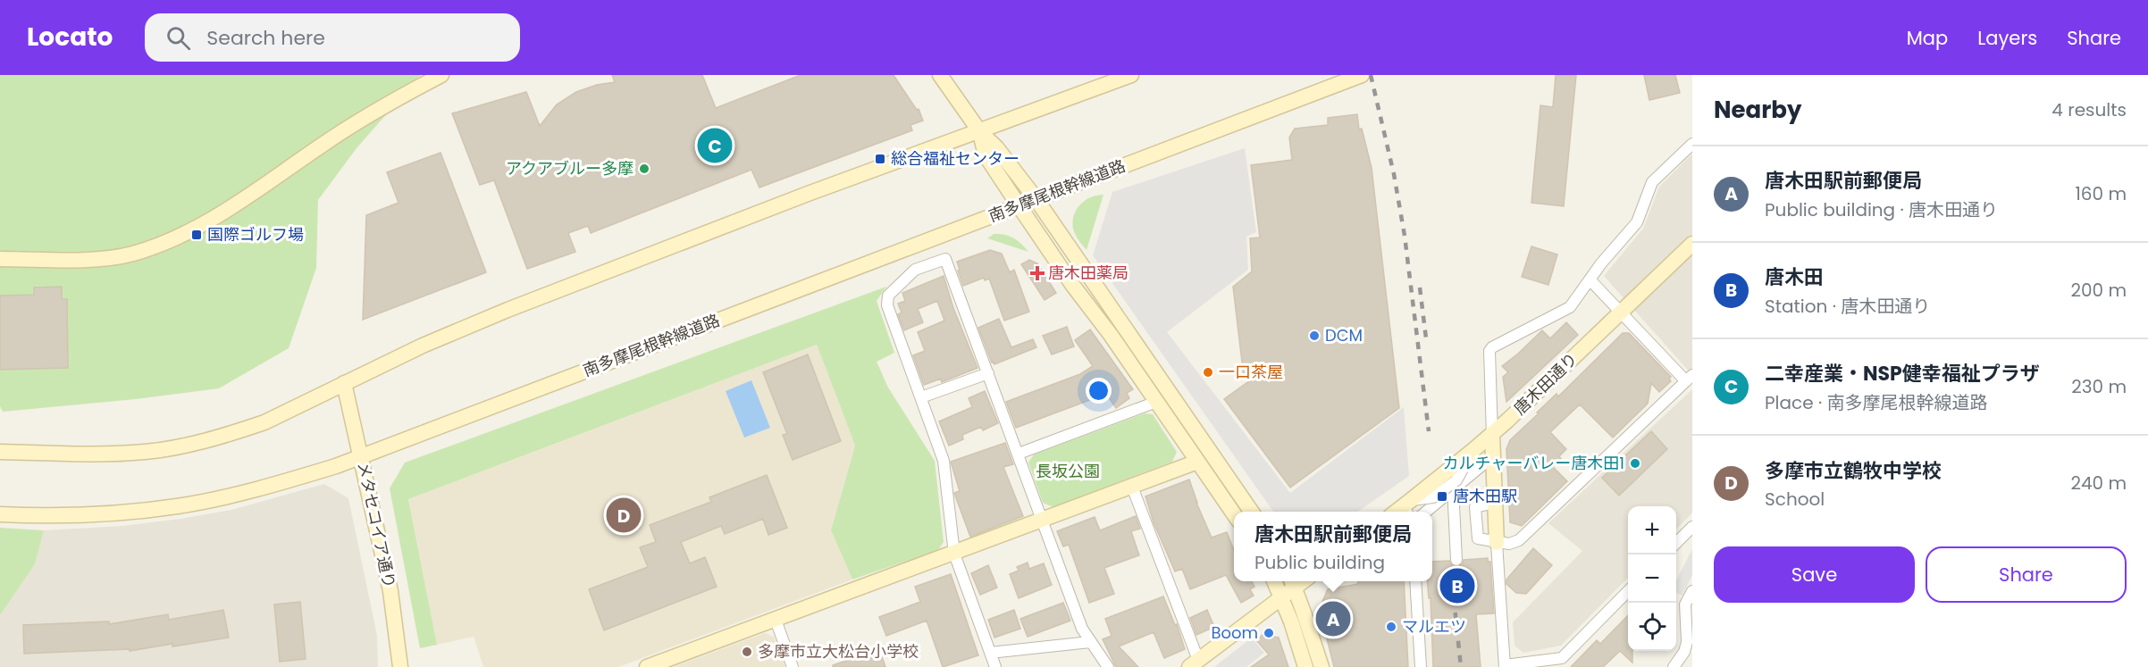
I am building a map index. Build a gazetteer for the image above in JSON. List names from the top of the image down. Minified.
{"streets":{"main road":["南多摩尾根幹線道路","唐木田通り","メタセコイア通り"]},"crossings":[["南多摩尾根幹線道路","メタセコイア通り"]],"parks":["長坂公園"],"places":{"transit":["総合福祉センター","国際ゴルフ場","唐木田駅"],"other":["アクアブルー多摩","DCM","一口茶屋","カルチャーバレー唐木田1","マルエツ","Boom","多摩市立大松台小学校"],"health":["唐木田薬局"]},"page":{"header":"Locato","search":"Search here","nav":["Map","Layers","Share"],"heading":["Nearby","4 results"],"pins":["C","D","B","A"],"list":[{"mark":"A","name":"唐木田駅前郵便局","note":"Public building · 唐木田通り","value":"160 m"},{"mark":"B","name":"唐木田","note":"Station · 唐木田通り","value":"200 m"},{"mark":"C","name":"二幸産業・NSP健幸福祉プラザ","note":"Place · 南多摩尾根幹線道路","value":"230 m"},{"mark":"D","name":"多摩市立鶴牧中学校","note":"School","value":"240 m"}],"map_buttons":["+","−"],"popup":["唐木田駅前郵便局","Public building"],"buttons":["Save","Share"]}}
